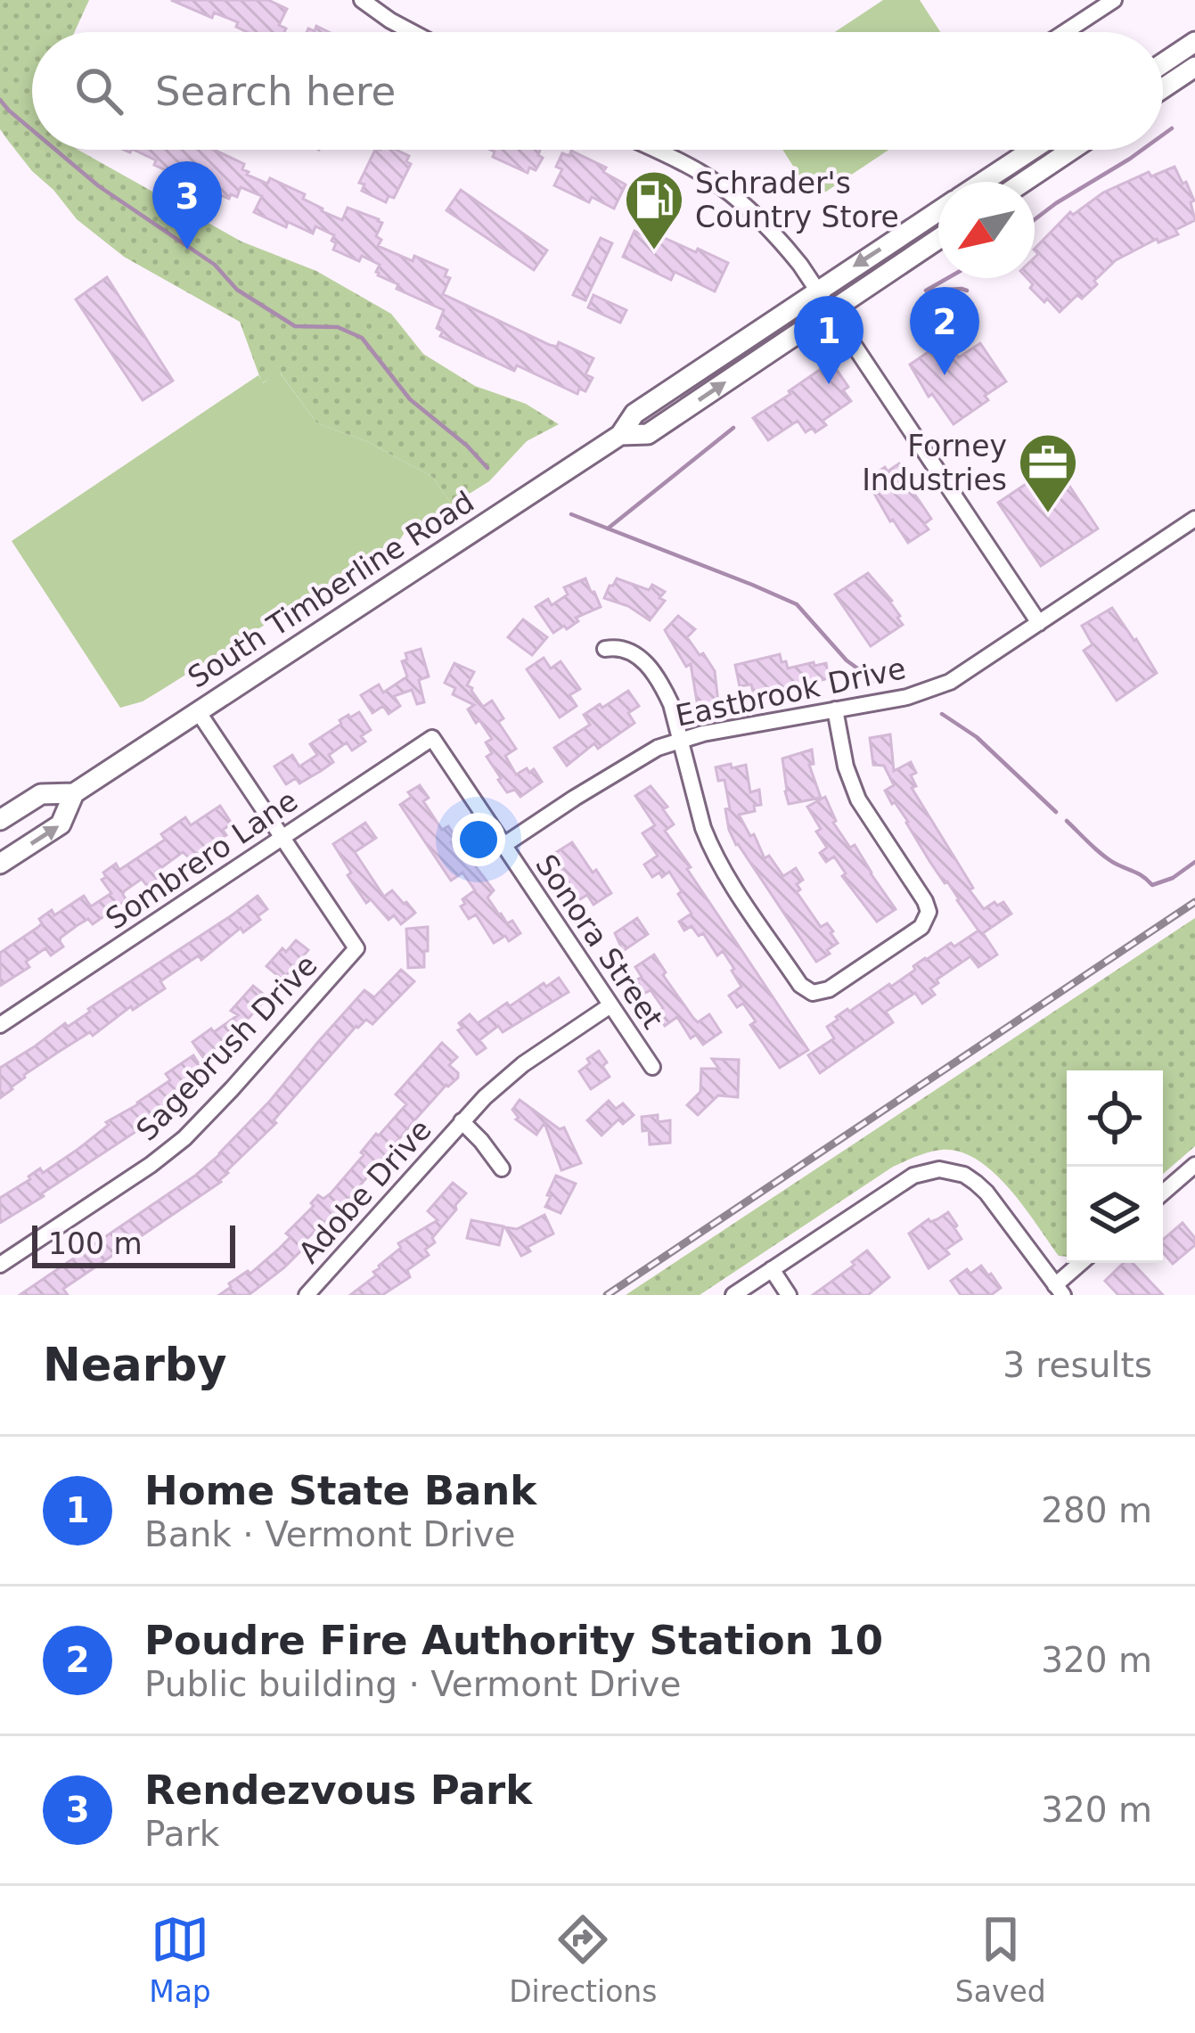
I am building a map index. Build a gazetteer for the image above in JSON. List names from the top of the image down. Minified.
{"streets":{"main road":["South Timberline Road"],"street":["Eastbrook Drive","Sombrero Lane","Sonora Street","Sagebrush Drive","Adobe Drive"]},"crossings":[["South Timberline Road","Sagebrush Drive"],["Eastbrook Drive","Sonora Street"],["Sombrero Lane","Sonora Street"],["Sombrero Lane","Sagebrush Drive"],["Sonora Street","Adobe Drive"]],"places":{"fuel station":["Schrader's Country Store"],"office":["Forney Industries"]},"scale_bar":"100 m","north":"bottom left","page":{"search":"Search here","pins":["3","2","1"],"scale":"100 m","heading":["Nearby","3 results"],"list":[{"mark":"1","name":"Home State Bank","note":"Bank · Vermont Drive","value":"280 m"},{"mark":"2","name":"Poudre Fire Authority Station 10","note":"Public building · Vermont Drive","value":"320 m"},{"mark":"3","name":"Rendezvous Park","note":"Park","value":"320 m"}],"nav":["Map","Directions","Saved"]}}
